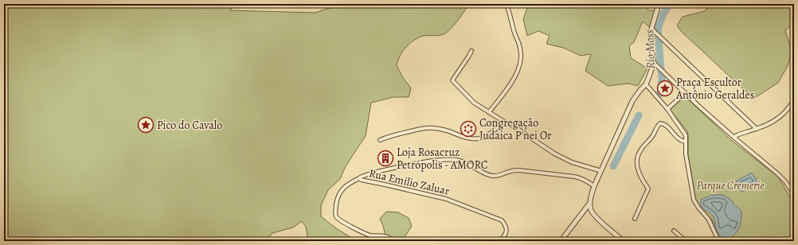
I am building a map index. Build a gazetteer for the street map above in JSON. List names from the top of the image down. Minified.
{"streets":{"street":["Rua Emilio Zaluar"]},"water":["Rio Moss"],"parks":["Parque Cremerie"],"places":{"place":["Praça Escultor Antônio Geraldes","Pico do Cavalo"],"synagogue":["Congregação Judaica P'nei Or"],"building":["Loja Rosacruz Petrópolis - AMORC"]}}
